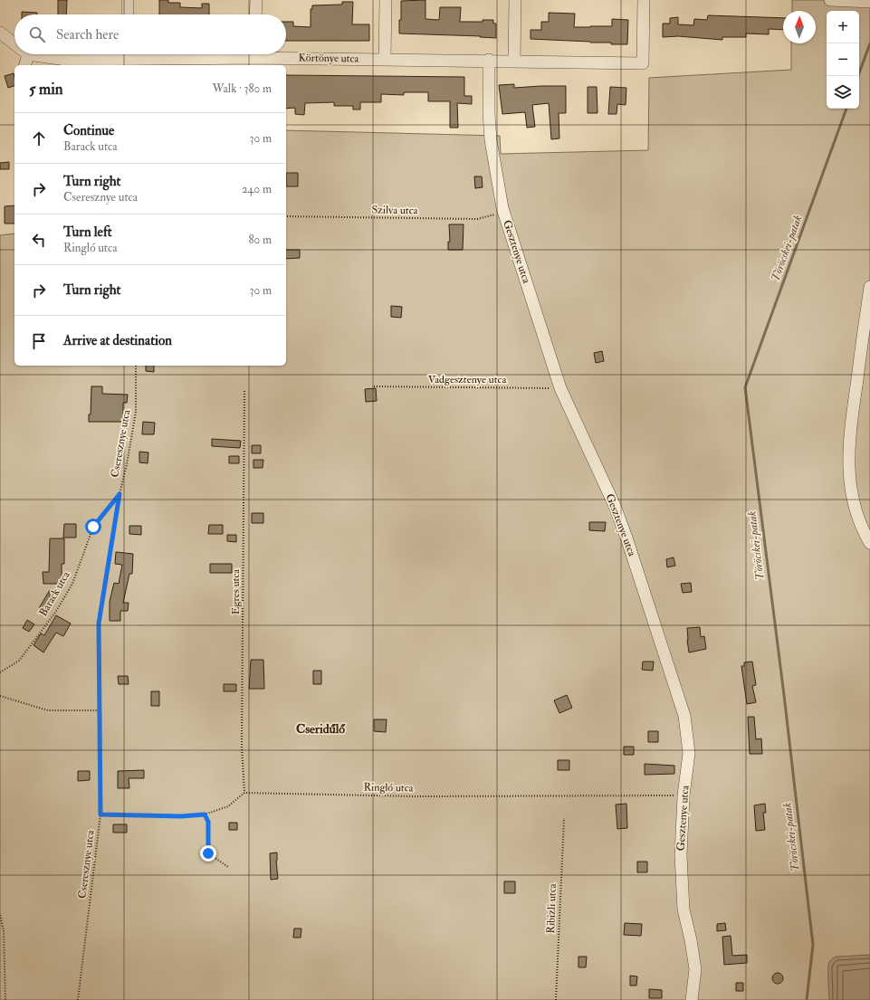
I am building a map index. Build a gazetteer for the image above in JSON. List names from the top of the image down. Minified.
{"streets":{"street":["Körtönye utca","Gesztenye utca"],"path":["Szilva utca","Vadgesztenye utca","Cseresznye utca","Egres utca","Barack utca","Ringló utca","Ribizli utca"]},"crossings":[["Körtönye utca","Gesztenye utca"],["Szilva utca","Gesztenye utca"],["Gesztenye utca","Vadgesztenye utca"],["Gesztenye utca","Ringló utca"],["Cseresznye utca","Barack utca"],["Egres utca","Ringló utca"]],"districts":["Cseridűlő"],"water":["Töröcskei-patak"],"north":"top","page":{"map_buttons":["+","−"],"search":"Search here","heading":["5 min","Walk · 380 m"],"list":[["Continue","Barack utca","30 m"],["Turn right","Cseresznye utca","240 m"],["Turn left","Ringló utca","80 m"],["Turn right","30 m"],"Arrive at destination"]}}
